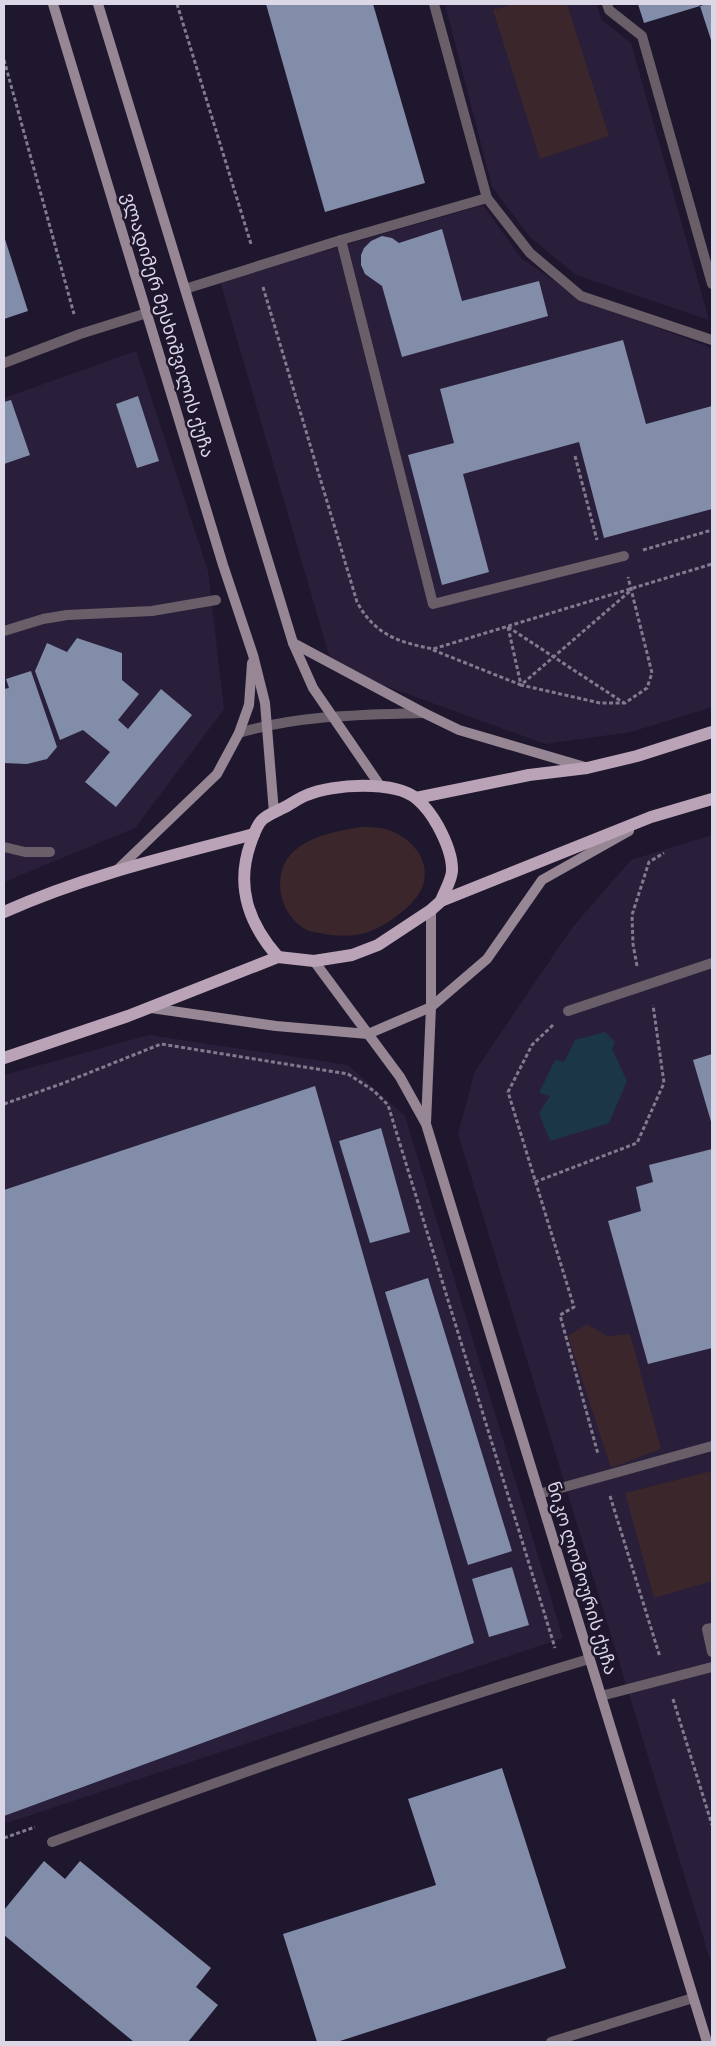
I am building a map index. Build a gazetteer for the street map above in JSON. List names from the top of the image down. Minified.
{"streets":{"street":["ვლადიმერ მესხიშვილის ქუჩა","ნიკო ლომოურის ქუჩა"]}}
